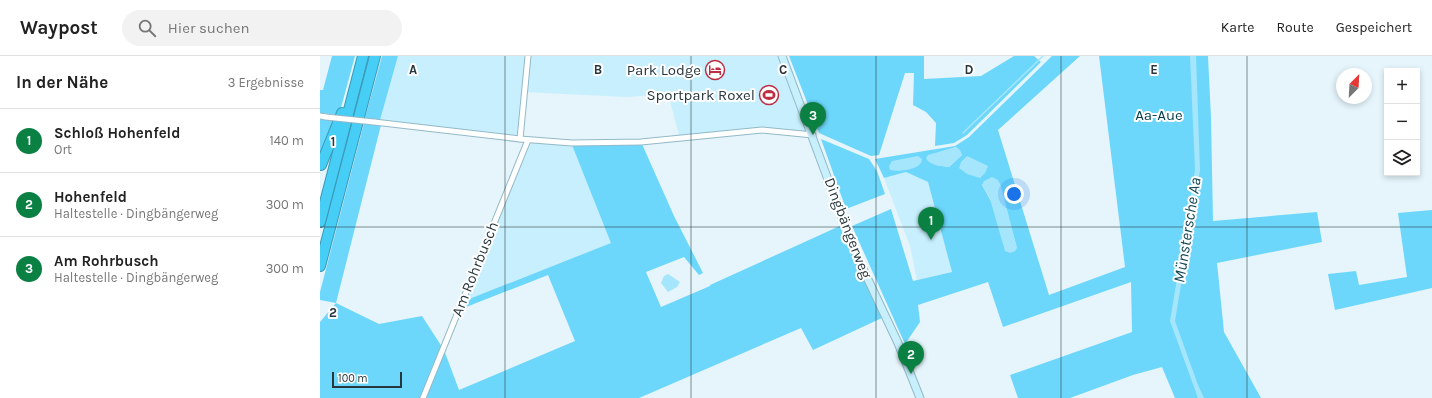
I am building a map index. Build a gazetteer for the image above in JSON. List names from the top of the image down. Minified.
{"streets":{"main road":["Dingbängerweg"],"street":["Am Rohrbusch"]},"water":["Münstersche Aa"],"parks":["Aa-Aue"],"places":{"hotel":["Park Lodge"],"sports":["Sportpark Roxel"]},"scale_bar":"100 m","north":"top right","page":{"header":"Waypost","search":"Hier suchen","nav":["Karte","Route","Gespeichert"],"heading":["In der Nähe","3 Ergebnisse"],"map_buttons":["+","−"],"pins":["3","1","2"],"list":[{"mark":"1","name":"Schloß Hohenfeld","note":"Ort","value":"140 m"},{"mark":"2","name":"Hohenfeld","note":"Haltestelle · Dingbängerweg","value":"300 m"},{"mark":"3","name":"Am Rohrbusch","note":"Haltestelle · Dingbängerweg","value":"300 m"}],"scale":"100 m"},"grid":{"columns":["A","B","C","D","E"],"rows":["1","2"]}}
